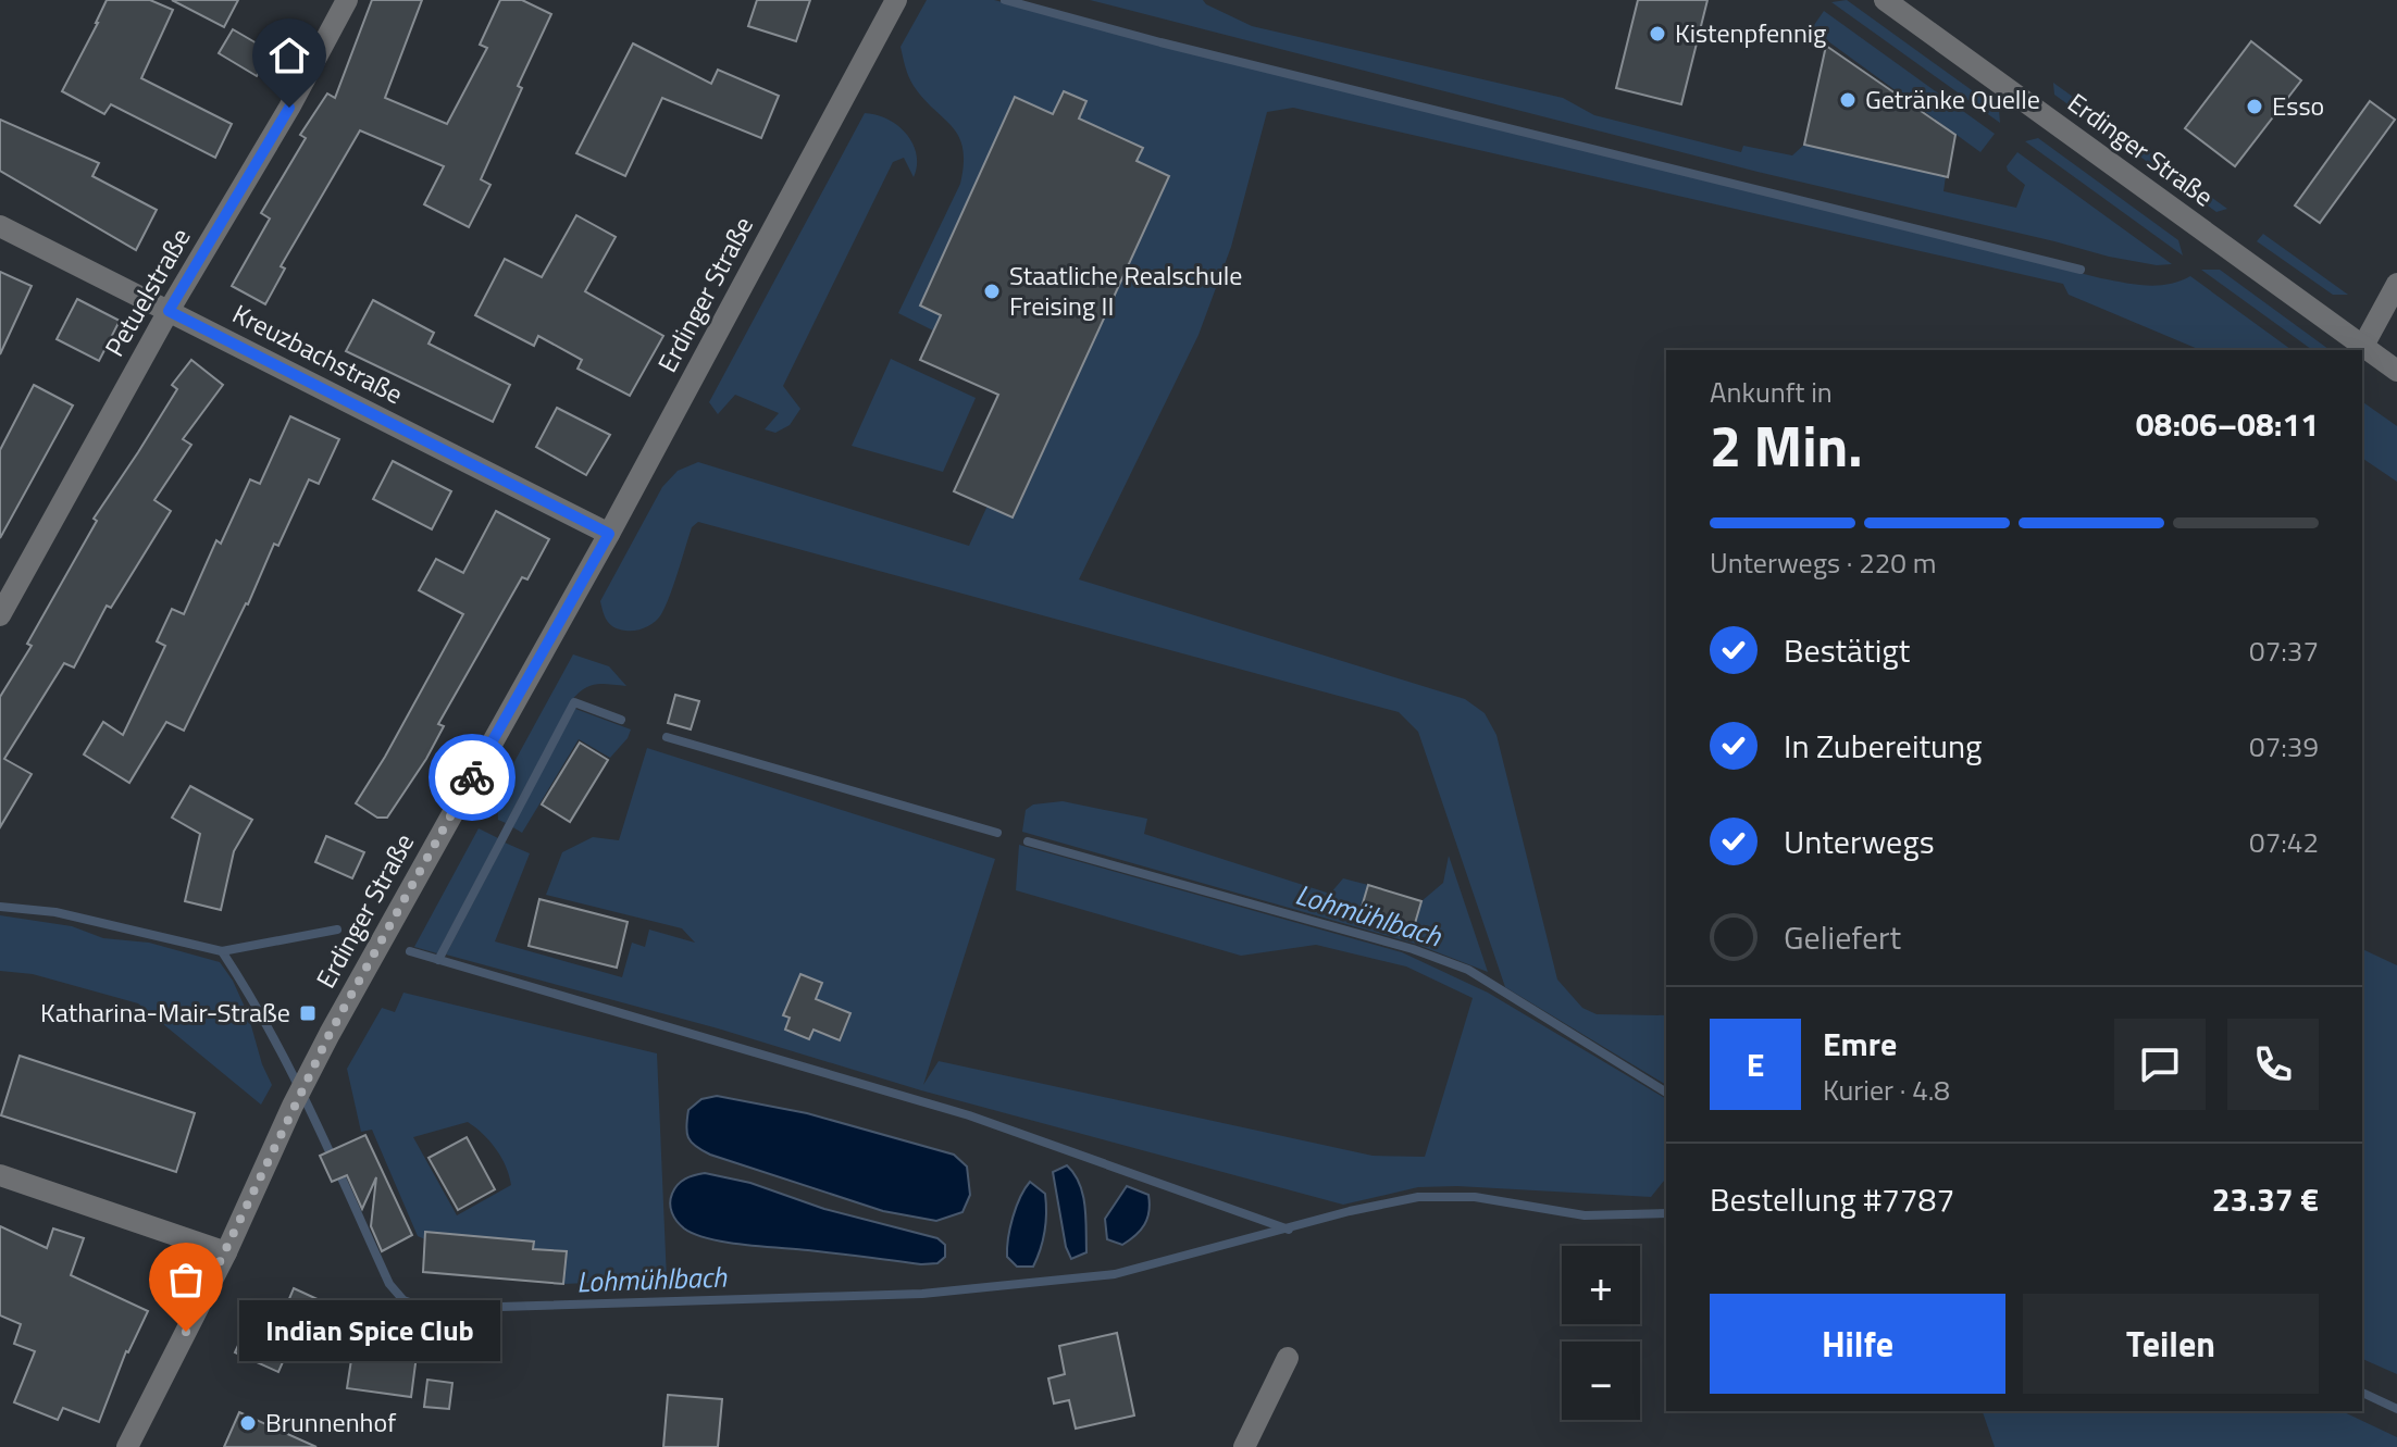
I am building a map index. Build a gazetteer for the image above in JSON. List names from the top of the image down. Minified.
{"streets":{"street":["Erdinger Straße","Petuelstraße","Kreuzbachstraße"]},"crossings":[["Erdinger Straße","Kreuzbachstraße"],["Petuelstraße","Kreuzbachstraße"]],"water":["Lohmühlbach"],"places":{"other":["Kistenpfennig","Getränke Quelle","Esso","Staatliche Realschule Freising II","Indian Spice Club","Brunnenhof"],"transit":["Katharina-Mair-Straße"]},"page":{"heading":["2 Min.","Ankunft in","08:06–08:11"],"panel":["Emre","Kurier · 4.8","Bestellung #7787","23.37 €"],"bar":"Unterwegs · 220 m","list":[["Bestätigt","07:37"],["In Zubereitung","07:39"],["Unterwegs","07:42"],"Geliefert"],"round":"E","map_buttons":["+","−"],"buttons":["Hilfe","Teilen"],"bubble":"Indian Spice Club"}}
